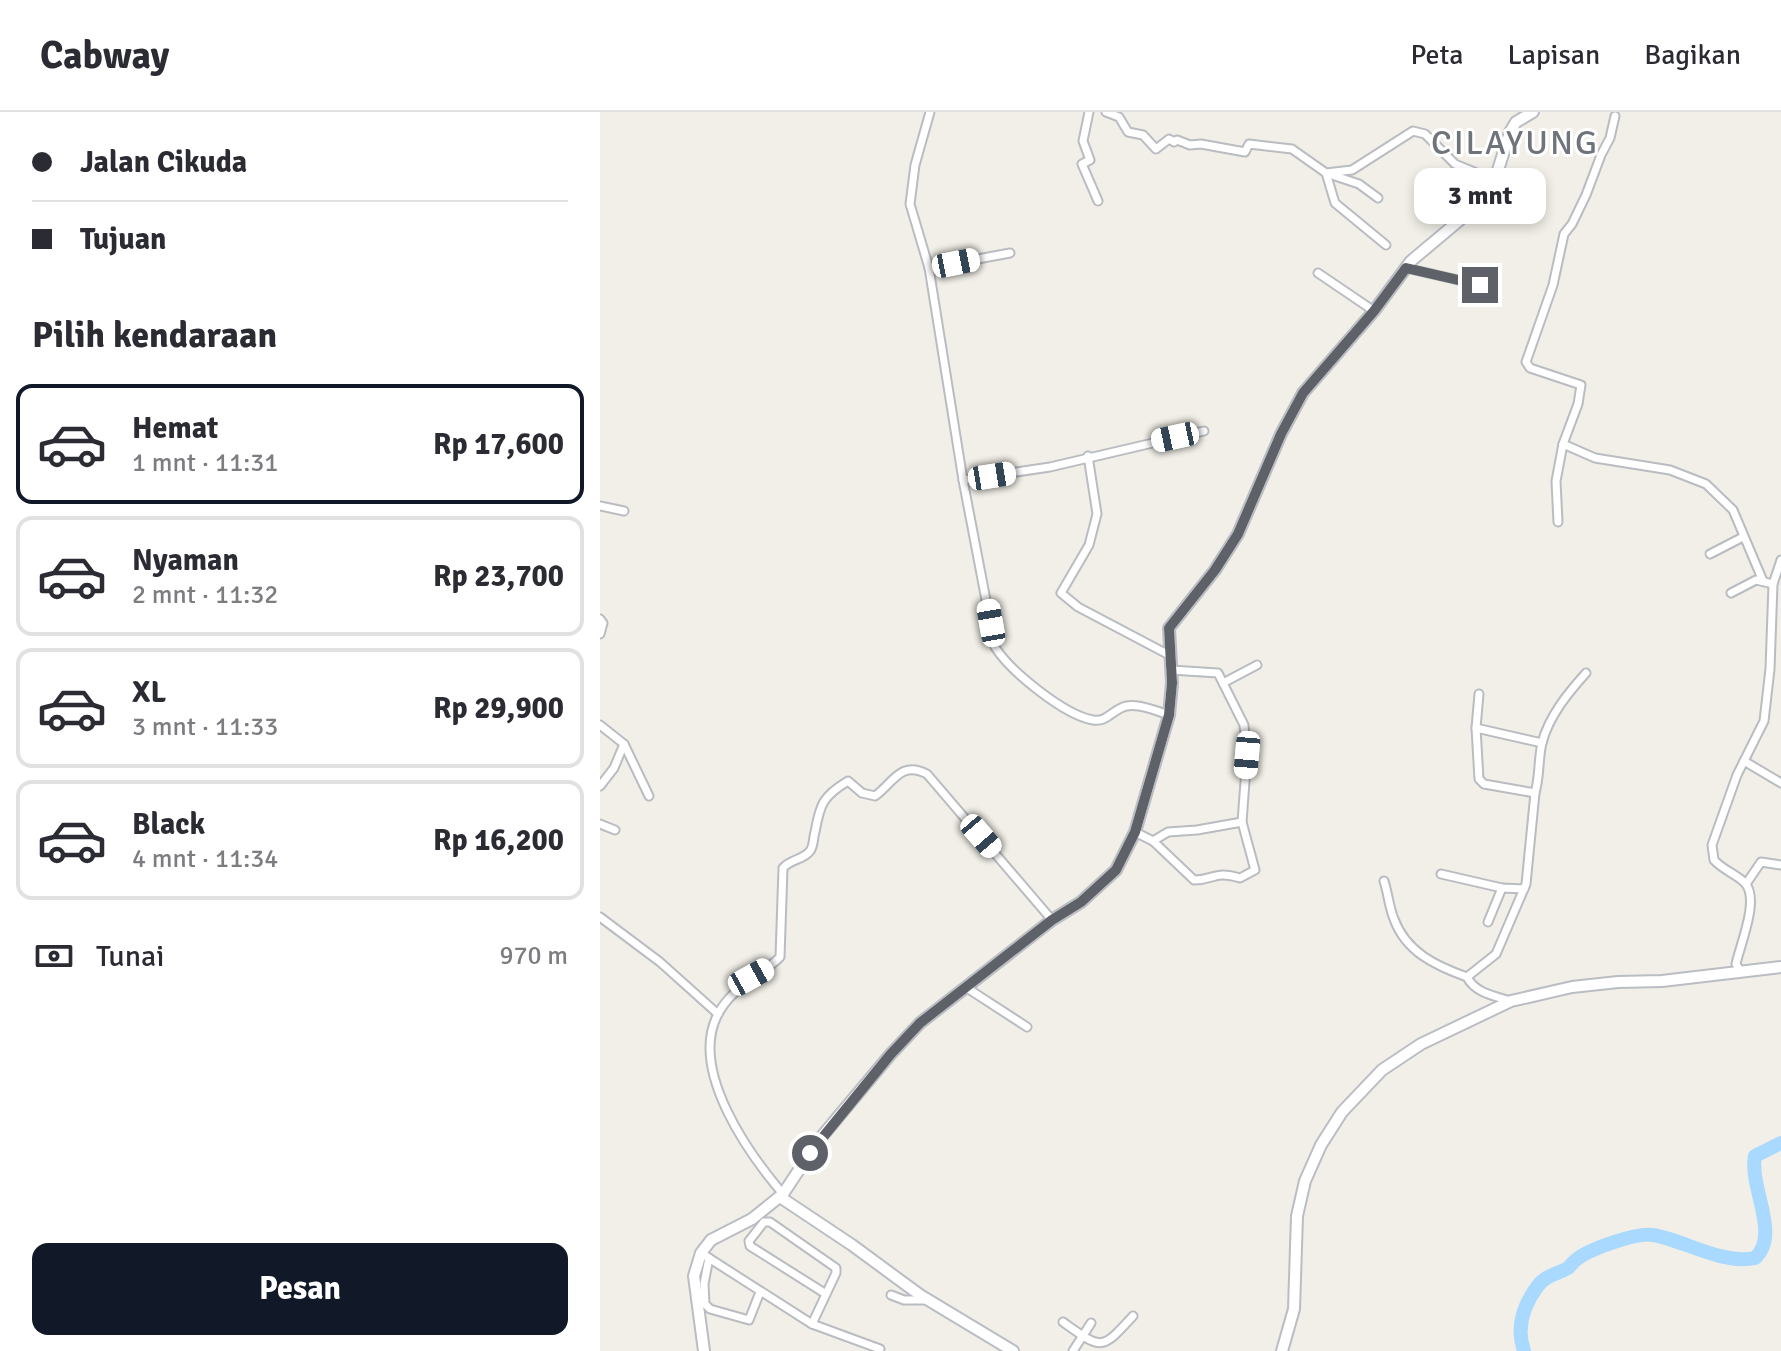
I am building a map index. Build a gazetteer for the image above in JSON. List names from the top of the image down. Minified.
{"districts":["CILAYUNG"],"page":{"header":"Cabway","nav":["Peta","Lapisan","Bagikan"],"banner":["Jalan Cikuda","Tujuan"],"bubble":"3 mnt","heading":"Pilih kendaraan","list":[{"name":"Hemat","note":"1 mnt · 11:31","value":"Rp 17,600"},{"name":"Nyaman","note":"2 mnt · 11:32","value":"Rp 23,700"},{"name":"XL","note":"3 mnt · 11:33","value":"Rp 29,900"},{"name":"Black","note":"4 mnt · 11:34","value":"Rp 16,200"}],"pay":["Tunai","970 m"],"buttons":"Pesan"}}
